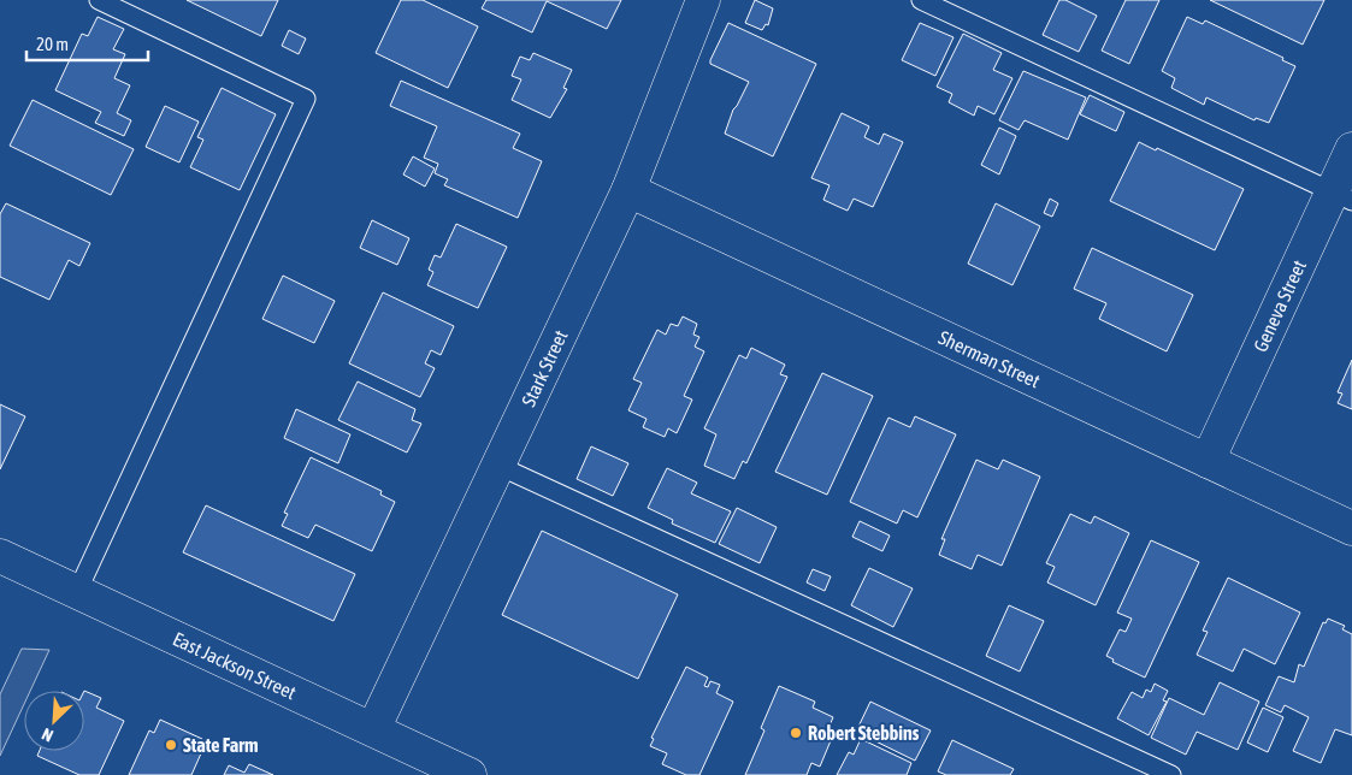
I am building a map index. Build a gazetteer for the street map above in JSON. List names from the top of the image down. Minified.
{"streets":{"street":["Geneva Street","Sherman Street","Stark Street","East Jackson Street"]},"crossings":[["Geneva Street","Sherman Street"],["Sherman Street","Stark Street"],["Stark Street","East Jackson Street"]],"places":["Robert Stebbins","State Farm"],"scale_bar":"20 m","north":"bottom left"}
